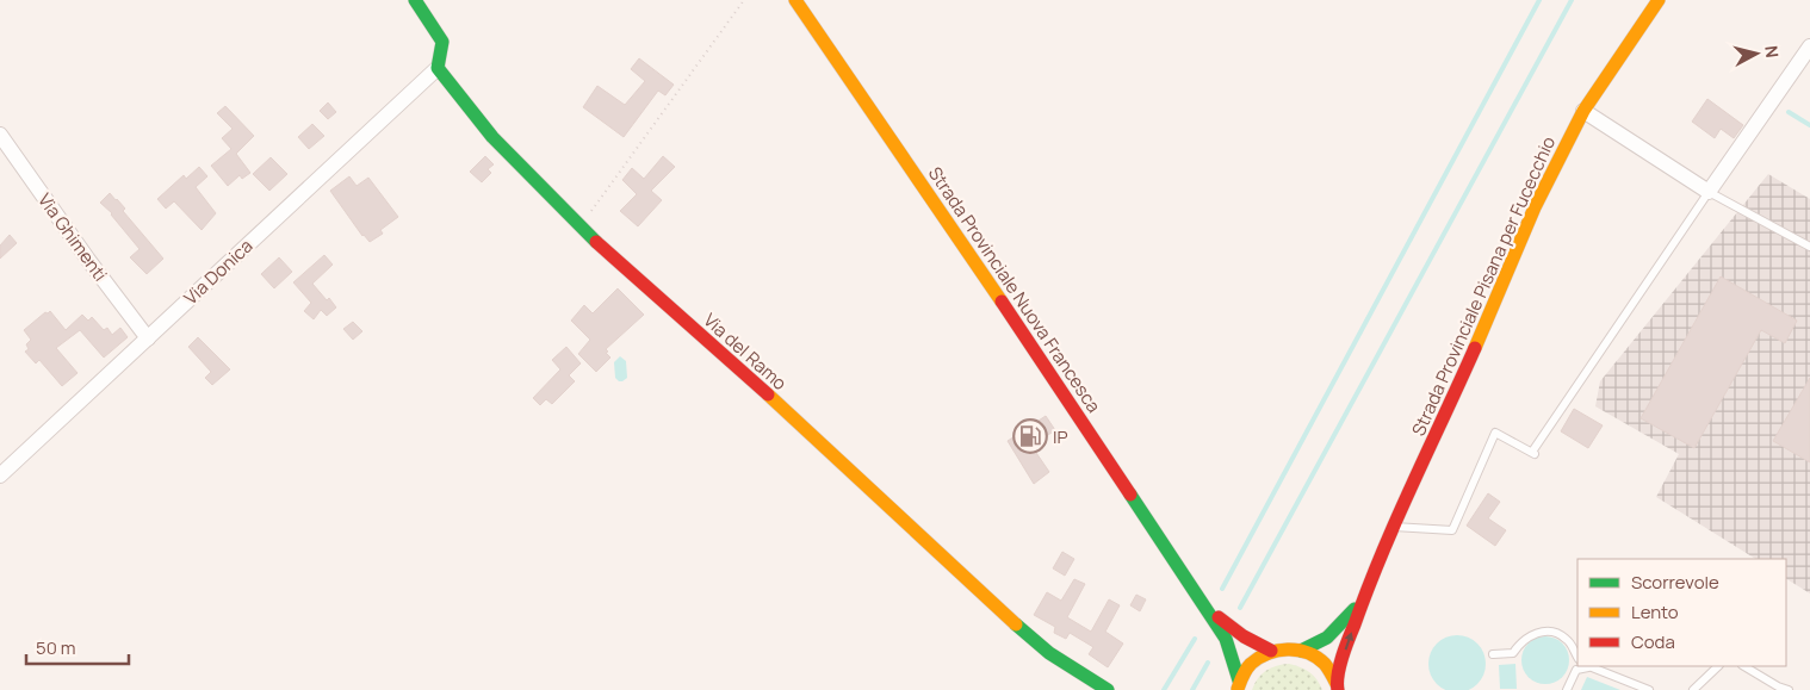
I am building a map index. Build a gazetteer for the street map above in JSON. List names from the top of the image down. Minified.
{"streets":{"main road":["Strada Provinciale Pisana per Fucecchio","Strada Provinciale Nuova Francesca","Via del Ramo"],"street":["Via Ghimenti","Via Donica"]},"crossings":[["Via Ghimenti","Via Donica"],["Via Donica","Via del Ramo"],["Strada Provinciale Pisana per Fucecchio","Strada Provinciale Nuova Francesca"]],"places":{"fuel station":["IP"]},"legend":["Scorrevole","Lento","Coda"],"scale_bar":"50 m","north":"right"}
